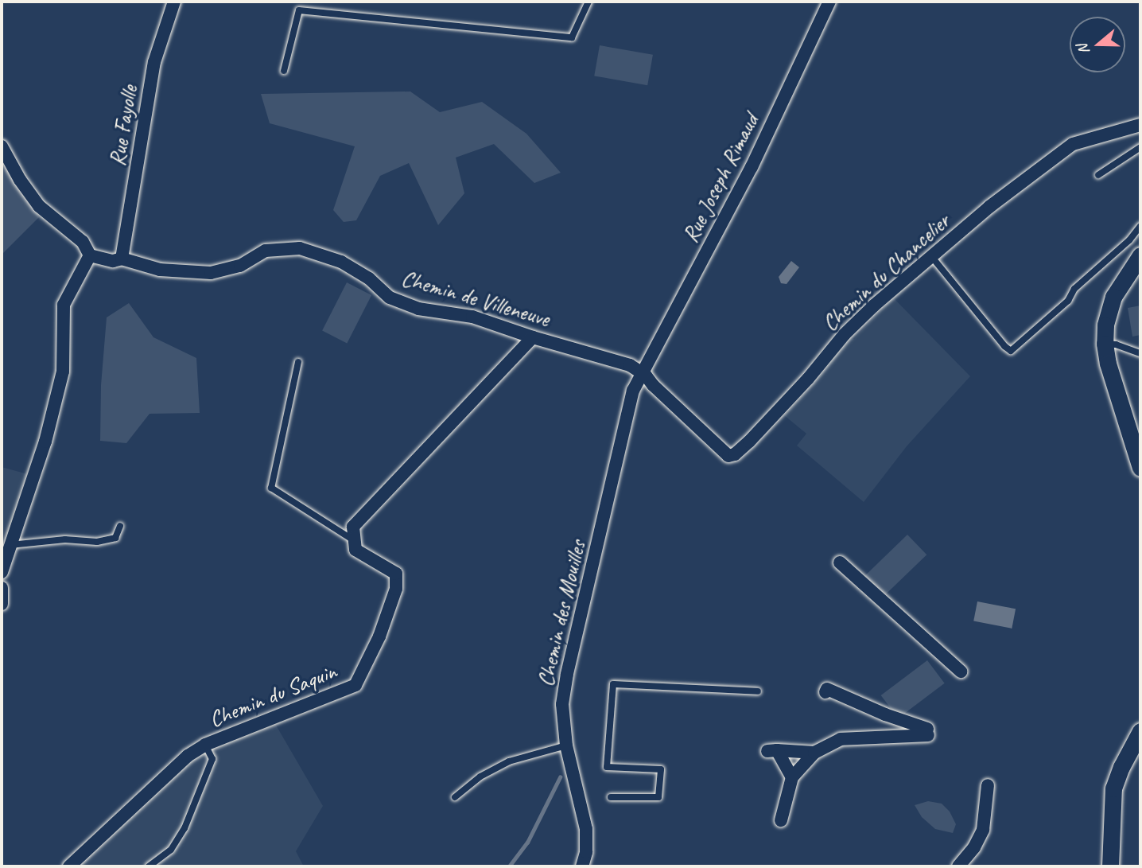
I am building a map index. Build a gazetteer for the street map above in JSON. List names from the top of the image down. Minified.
{"streets":{"street":["Rue Fayolle","Rue Joseph Rimaud","Chemin du Chancelier","Chemin de Villeneuve","Chemin des Mouilles","Chemin du Saquin"]},"crossings":[["Rue Fayolle","Chemin de Villeneuve"],["Rue Joseph Rimaud","Chemin du Chancelier"],["Rue Joseph Rimaud","Chemin de Villeneuve"],["Rue Joseph Rimaud","Chemin des Mouilles"],["Chemin du Chancelier","Chemin de Villeneuve"],["Chemin du Chancelier","Chemin des Mouilles"],["Chemin de Villeneuve","Chemin des Mouilles"]],"north":"left"}
